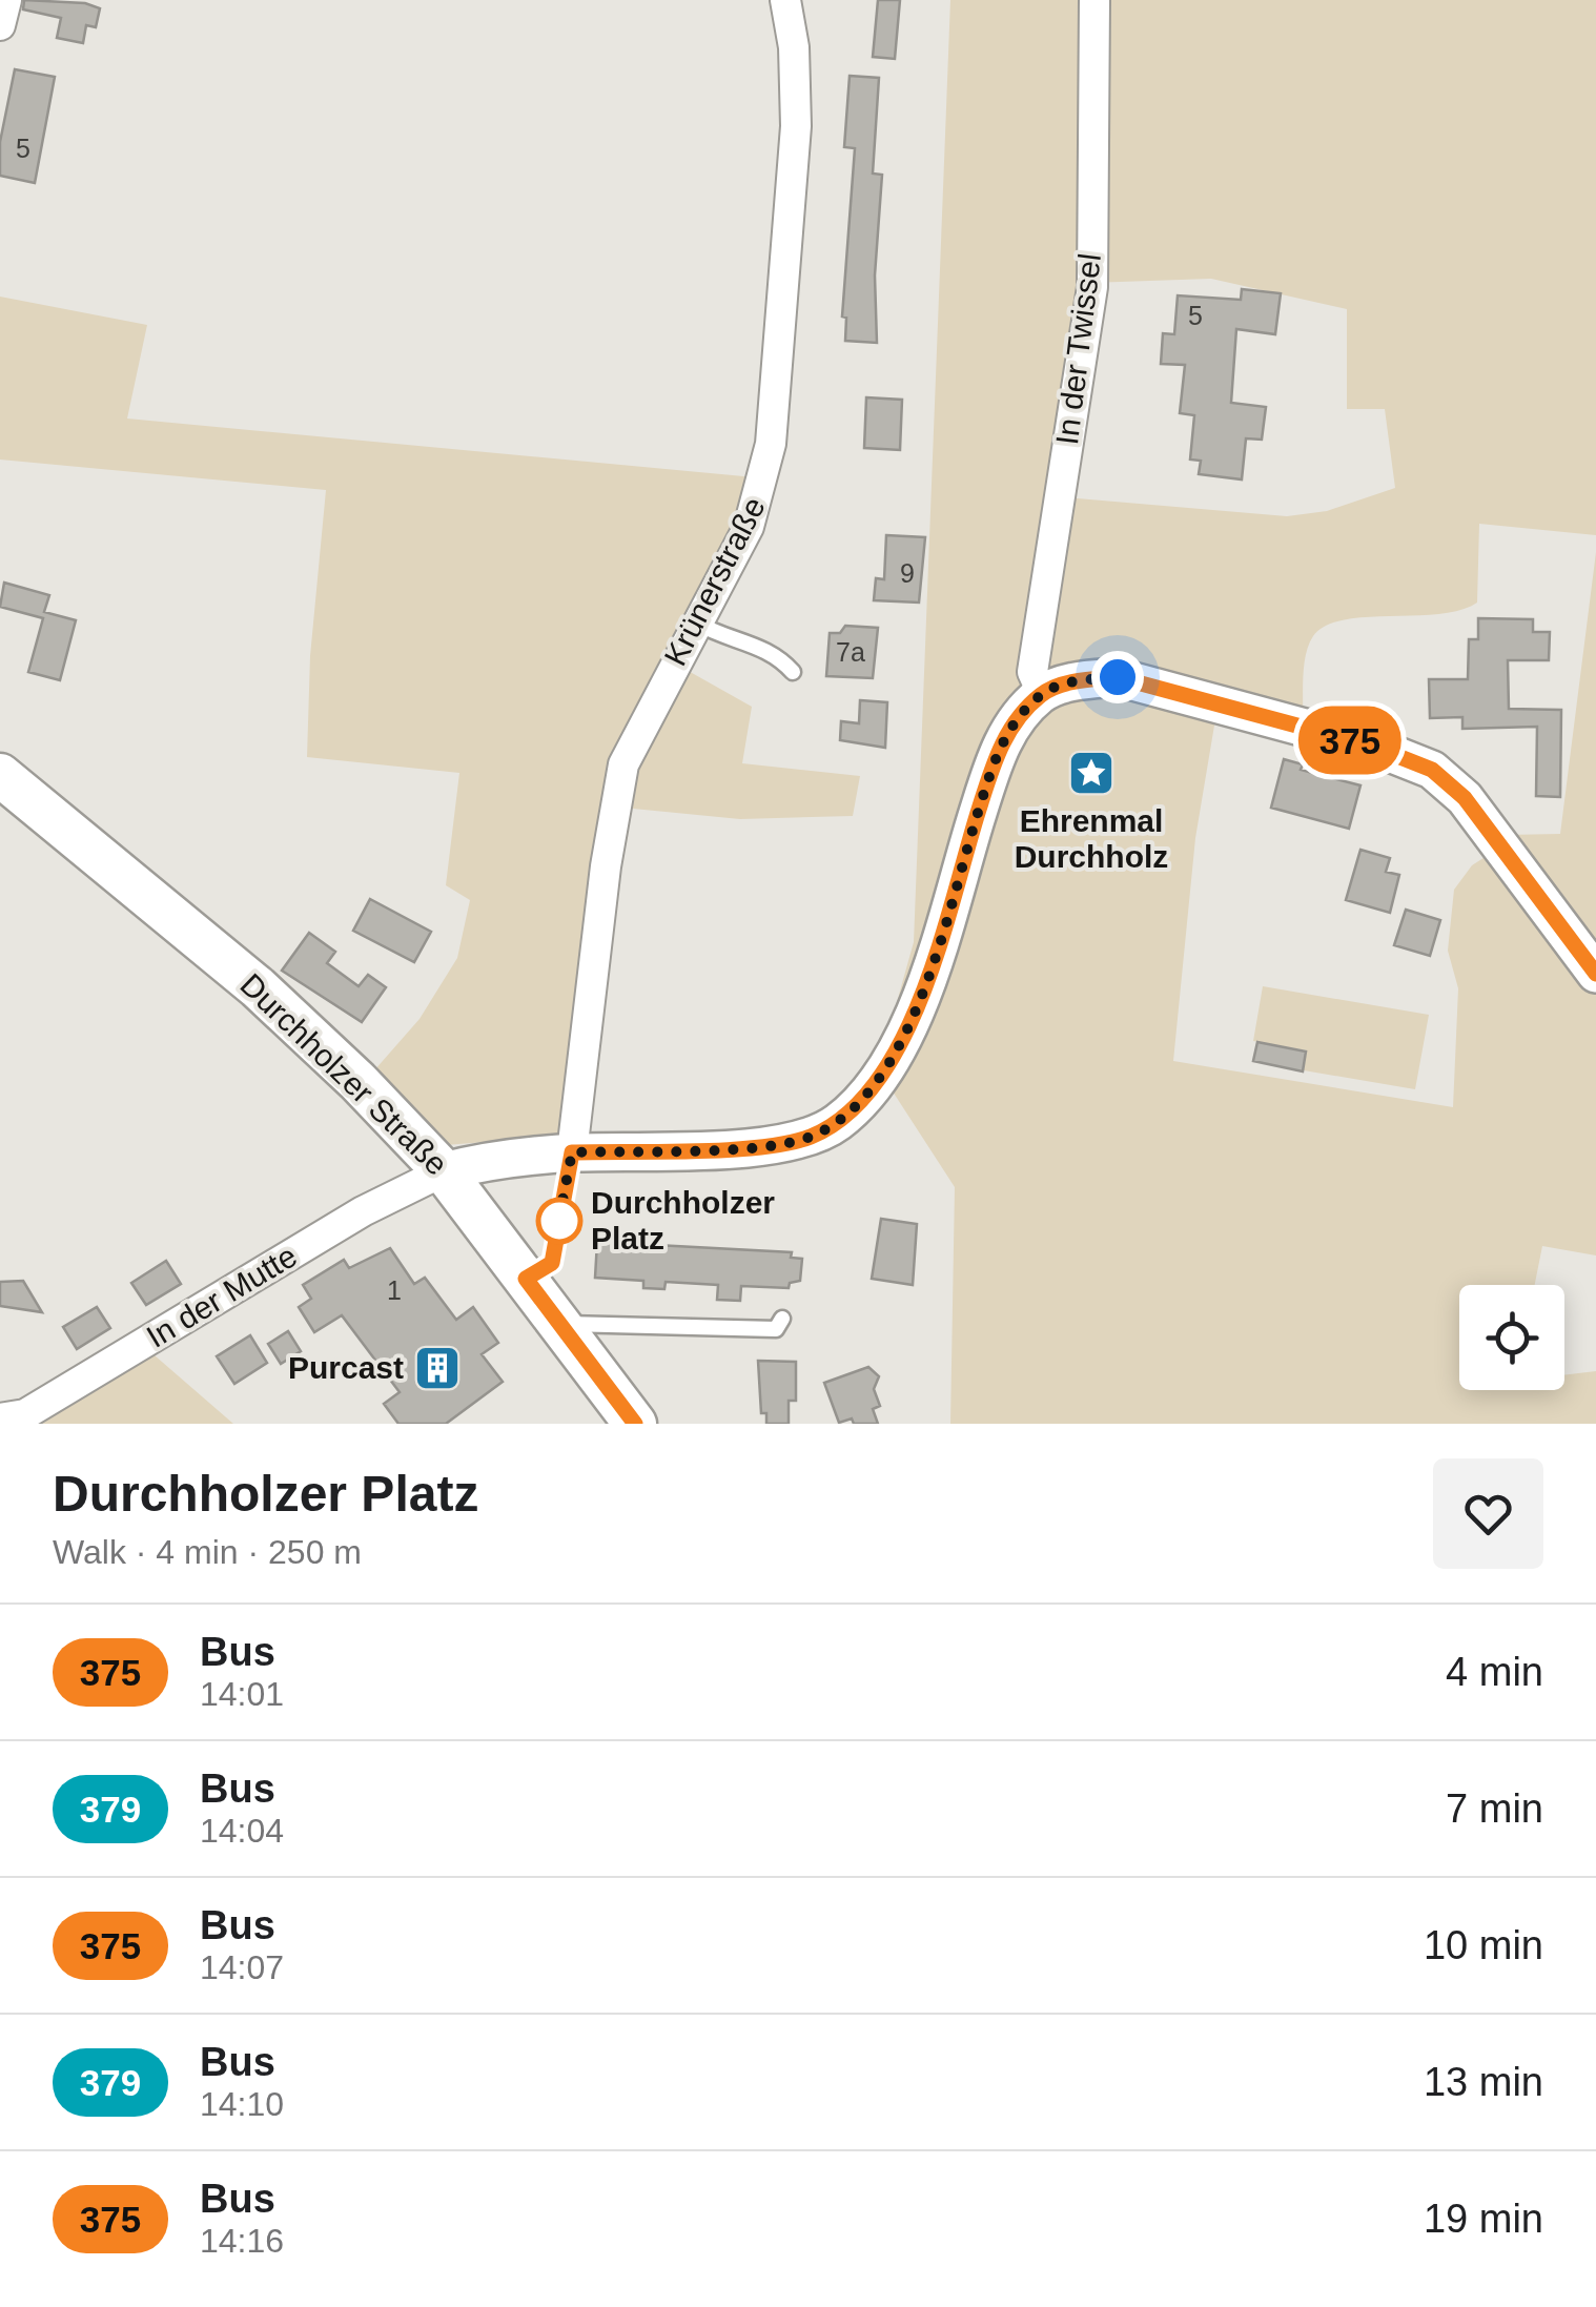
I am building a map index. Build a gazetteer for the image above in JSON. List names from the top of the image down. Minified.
{"streets":{"main road":["Durchholzer Straße"],"street":["In der Twissel","Krünerstraße","In der Mutte"]},"crossings":[["Durchholzer Straße","In der Mutte"]],"places":{"place":["Ehrenmal Durchholz"],"other":["Durchholzer Platz"],"building":["Purcast"]},"lines":["bus line 375"],"house_numbers":["5","5","9","7a","1"],"page":{"on_map":"375","heading":["Durchholzer Platz","Walk · 4 min · 250 m"],"list":[{"mark":"375","name":"Bus","note":"14:01","value":"4 min"},{"mark":"379","name":"Bus","note":"14:04","value":"7 min"},{"mark":"375","name":"Bus","note":"14:07","value":"10 min"},{"mark":"379","name":"Bus","note":"14:10","value":"13 min"},{"mark":"375","name":"Bus","note":"14:16","value":"19 min"}]}}
